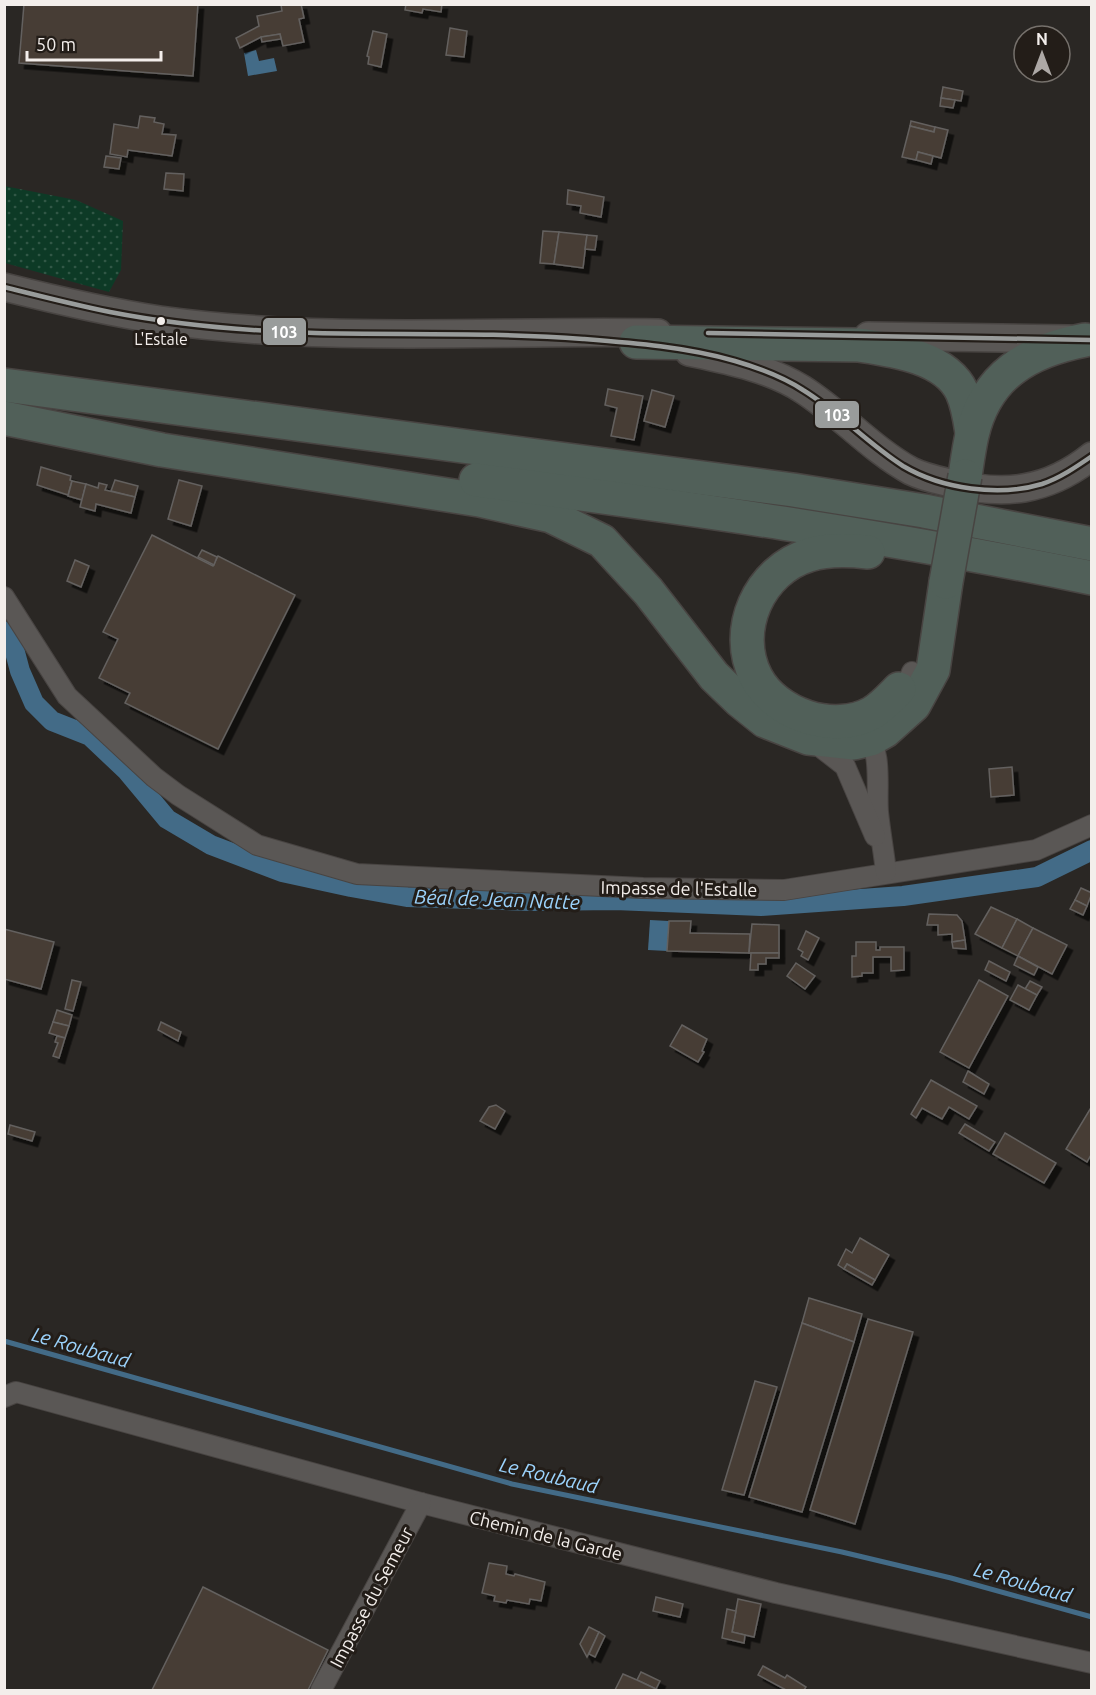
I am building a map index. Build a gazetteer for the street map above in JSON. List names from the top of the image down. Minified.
{"streets":{"street":["Impasse de l'Estalle","Chemin de la Garde","Impasse du Semeur"]},"crossings":[["Chemin de la Garde","Impasse du Semeur"]],"water":["Béal de Jean Natte","Le Roubaud"],"places":["L'Estale"],"lines":["transit line 103"],"scale_bar":"50 m","north":"top"}
